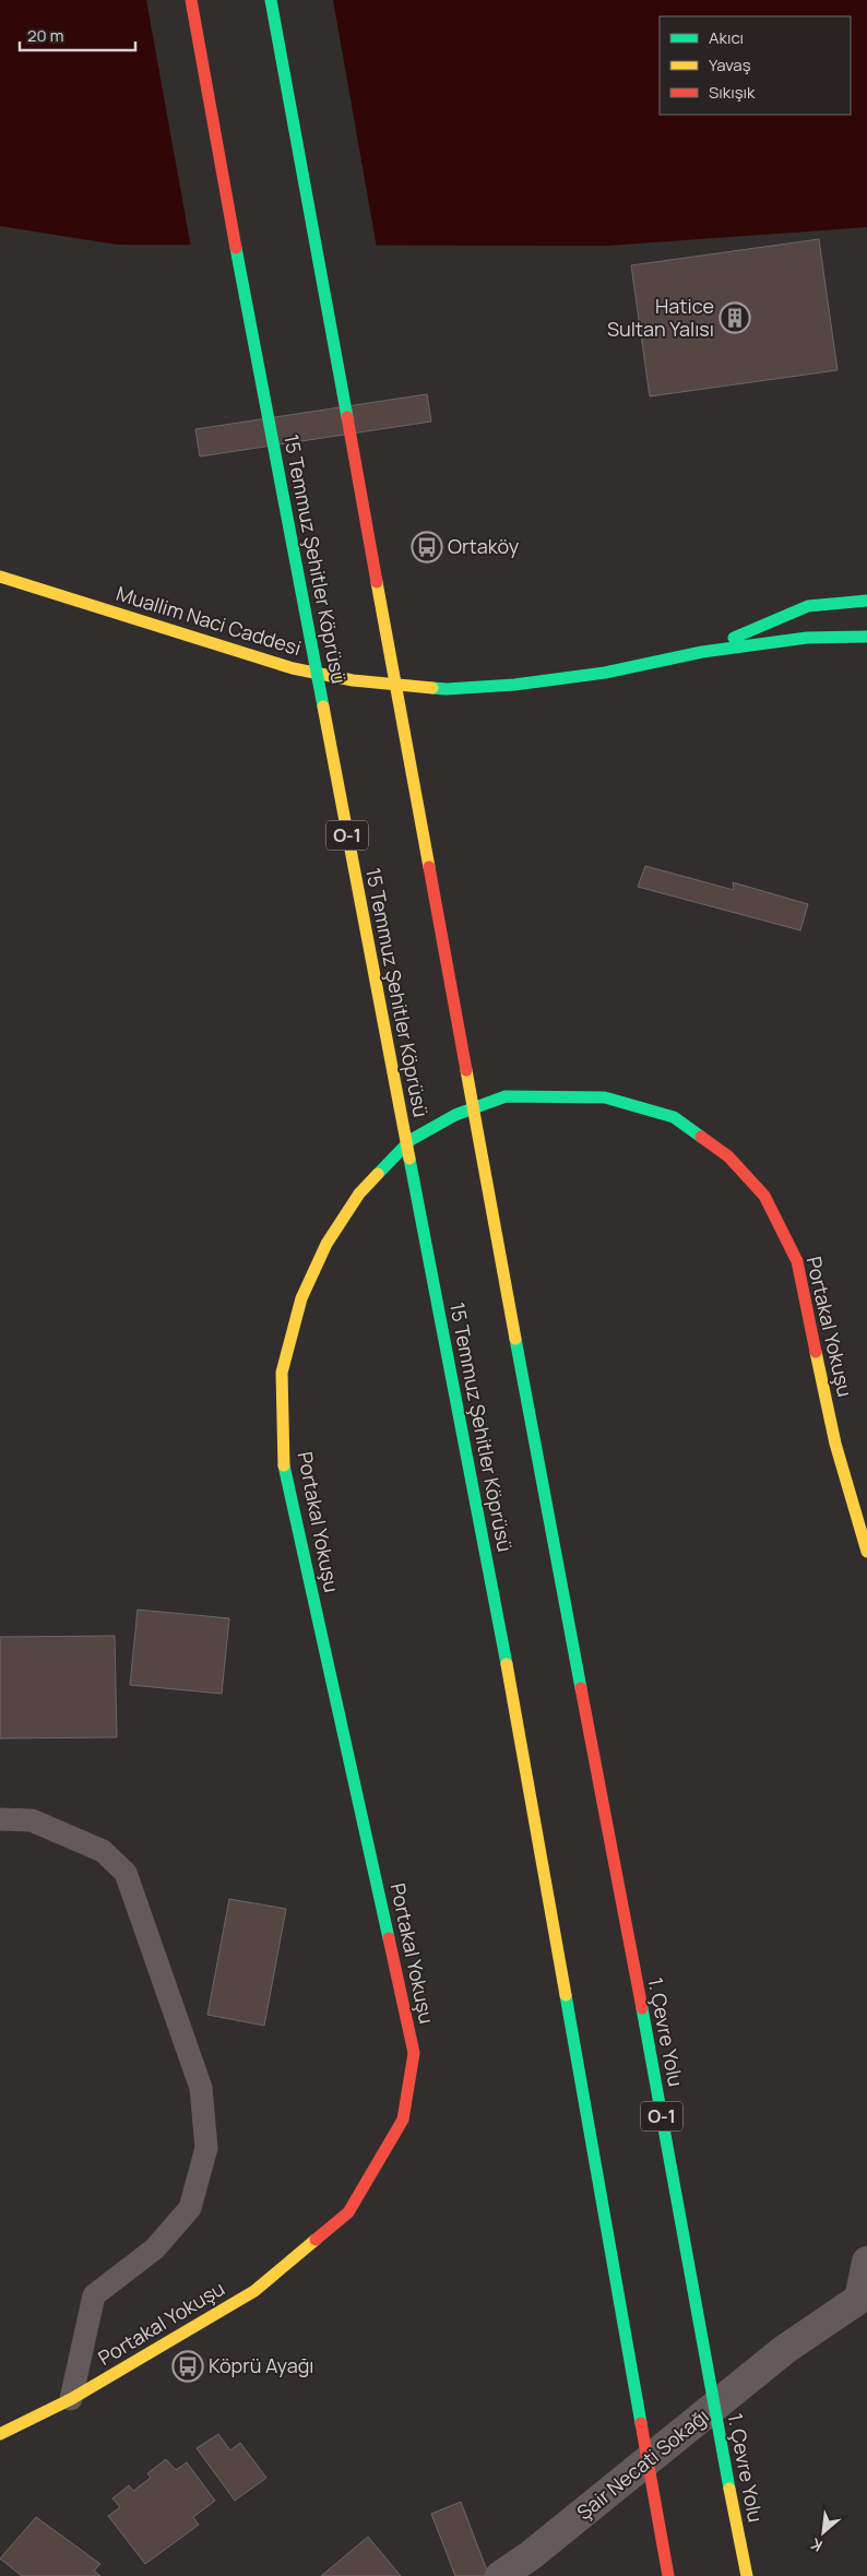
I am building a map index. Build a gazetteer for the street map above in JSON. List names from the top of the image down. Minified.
{"streets":{"main road":["15 Temmuz Şehitler Köprüsü","Muallim Naci Caddesi","O-1","Portakal Yokuşu","1. Çevre Yolu"],"street":["Şair Necati Sokağı"]},"places":{"building":["Hatice Sultan Yalısı"],"bus stop":["Ortaköy","Köprü Ayağı"]},"legend":["Akıcı","Yavaş","Sıkışık"],"scale_bar":"20 m","north":"bottom left"}
